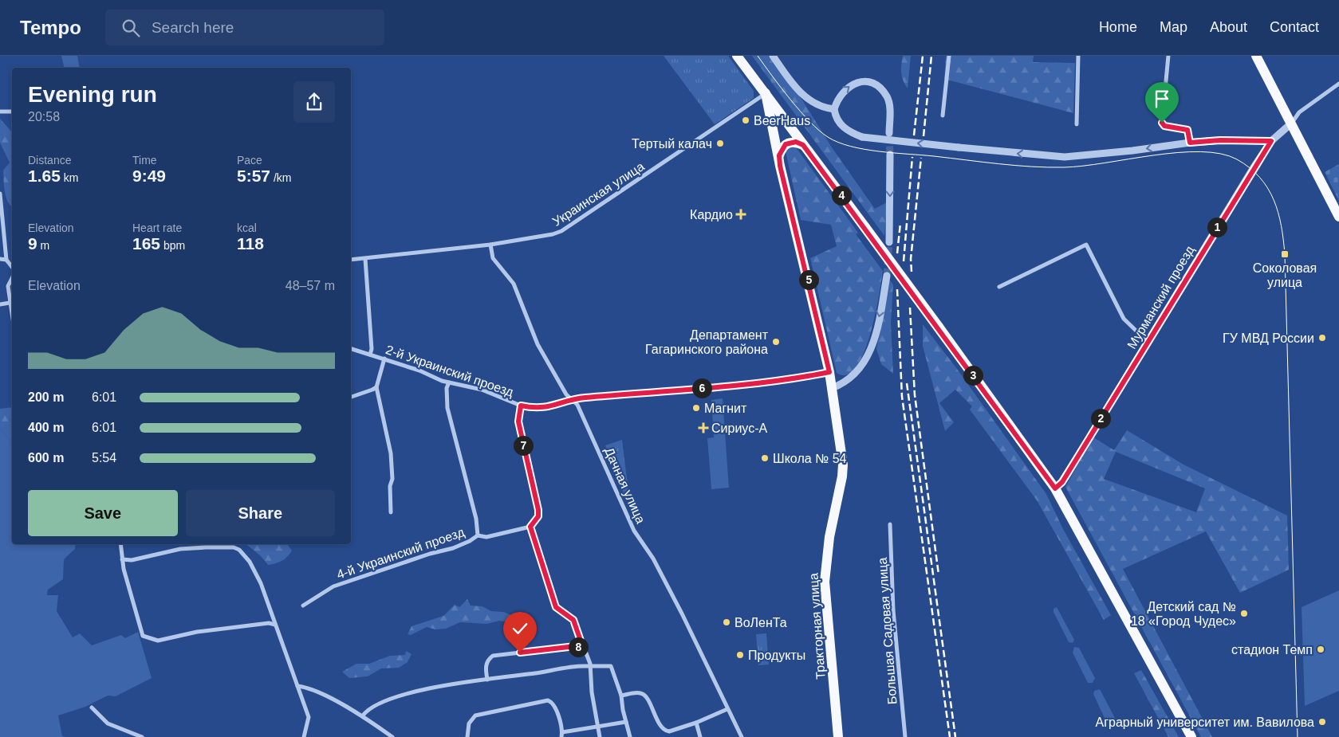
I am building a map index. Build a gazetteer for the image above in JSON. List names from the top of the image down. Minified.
{"streets":{"main road":["Тракторная улица"],"street":["Украинская улица","Мурманский проезд","2-й Украинский проезд","Дачная улица","4-й Украинский проезд","Большая Садовая улица"]},"crossings":[["Украинская улица","Дачная улица"],["Украинская улица","Тракторная улица"],["2-й Украинский проезд","Дачная улица"],["2-й Украинский проезд","Тракторная улица"]],"places":{"other":["BeerHaus","Тертый калач","ГУ МВД России","Департамент Гагаринского района","Магнит","Школа № 54","Детский сад № 18 «Город Чудес»","ВоЛенТа","стадион Темп","Продукты","Аграрный университет им. Вавилова"],"health":["Кардио","Сириус-А"],"transit":["Соколовая улица"]},"page":{"header":"Tempo","search":"Search here","nav":["Home","Map","About","Contact"],"heading":["Evening run","20:58"],"stats":[["Distance","1.65 km"],["Time","9:49"],["Pace","5:57 /km"],["Elevation","9 m"],["Heart rate","165 bpm"],["kcal","118"]],"pins":["4","1","5","3","6","2","7","8"],"chart":["Elevation","48–57 m"],"list":[{"name":"200 m","note":"6:01"},{"name":"400 m","note":"6:01"},{"name":"600 m","note":"5:54"}],"buttons":["Save","Share"]}}
